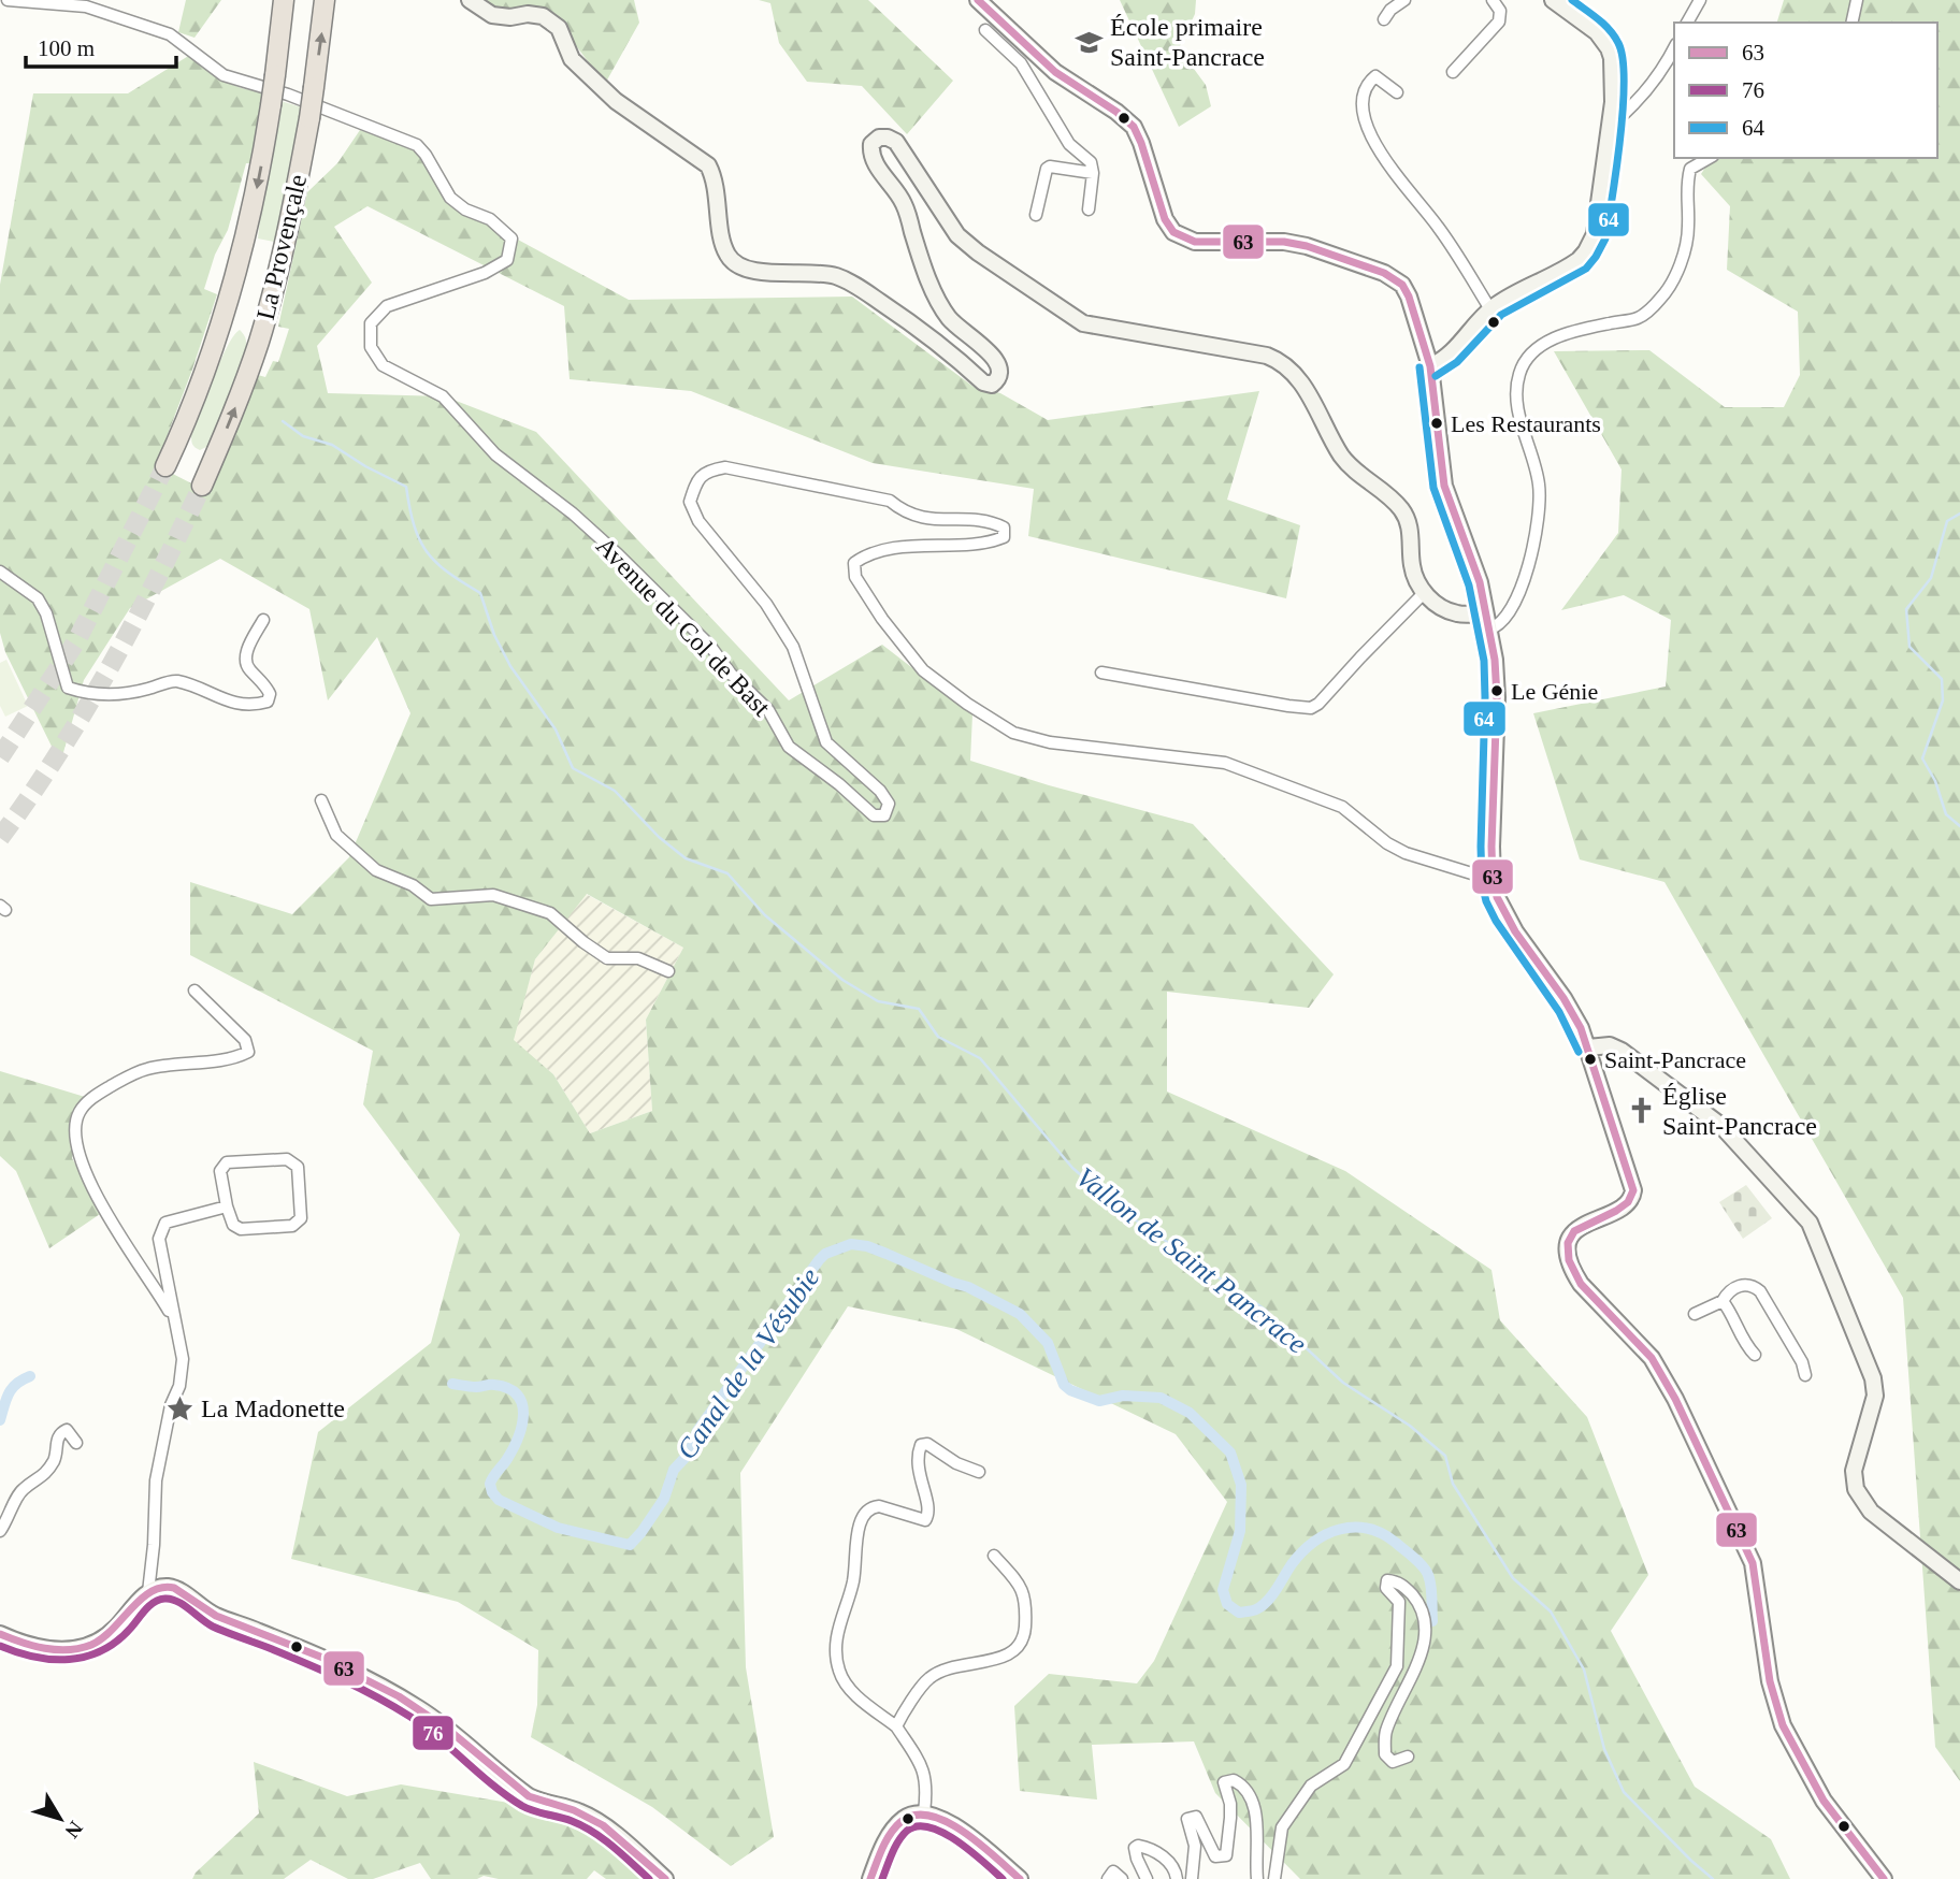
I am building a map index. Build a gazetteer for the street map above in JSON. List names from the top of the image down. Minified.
{"streets":{"highway":["La Provençale"],"street":["Avenue du Col de Bast"]},"water":["Vallon de Saint Pancrace","Canal de la Vésubie"],"places":{"school or university":["École primaire Saint-Pancrace"],"other":["Les Restaurants","Le Génie","Saint-Pancrace"],"church":["Église Saint-Pancrace"],"place":["La Madonette"]},"lines":["transit line 63","transit line 64","transit line 76"],"legend":["63","76","64"],"scale_bar":"100 m","north":"bottom right"}
